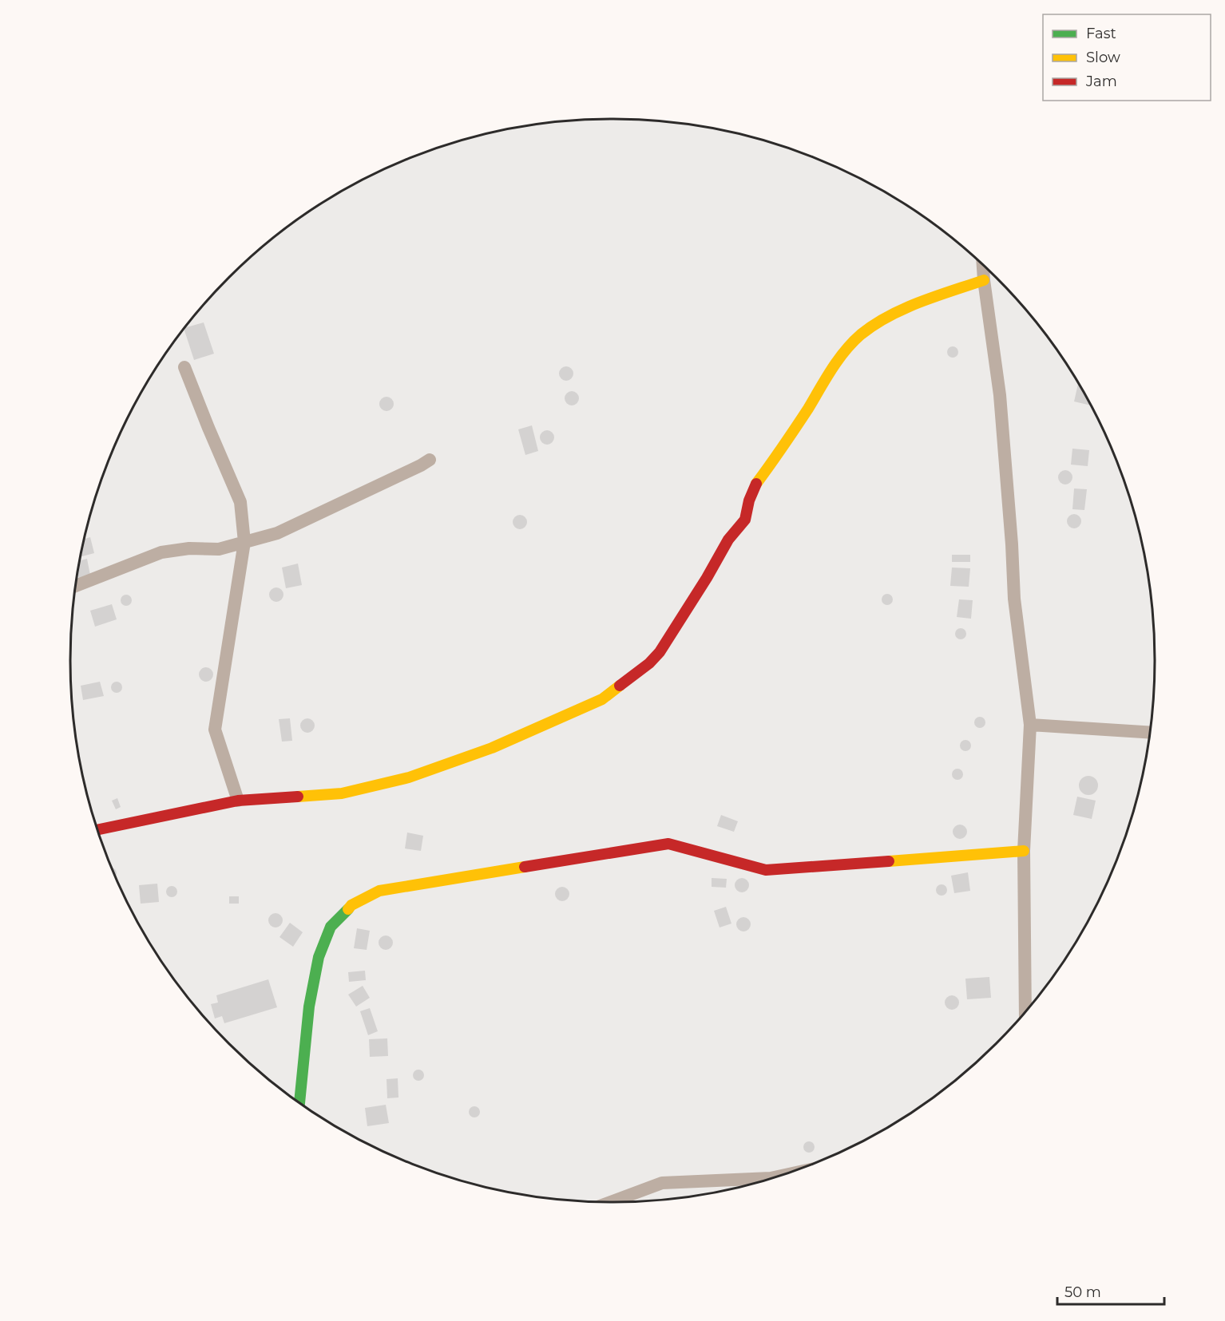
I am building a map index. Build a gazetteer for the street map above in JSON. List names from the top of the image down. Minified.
{"legend":["Fast","Slow","Jam"],"scale_bar":"50 m"}
